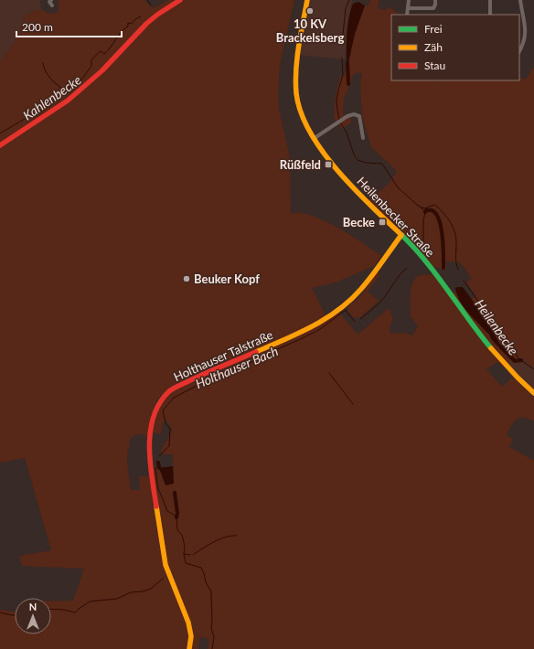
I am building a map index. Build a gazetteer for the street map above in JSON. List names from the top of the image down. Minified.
{"streets":{"street":["Heilenbecker Straße","Holthauser Talstraße"]},"crossings":[["Heilenbecker Straße","Holthauser Talstraße"]],"water":["Kahlenbecke","Heilenbecke","Holthauser Bach"],"places":{"other":["10 KV Brackelsberg","Beuker Kopf"],"transit":["Rüßfeld","Becke"]},"legend":["Frei","Zäh","Stau"],"scale_bar":"200 m","north":"top"}
